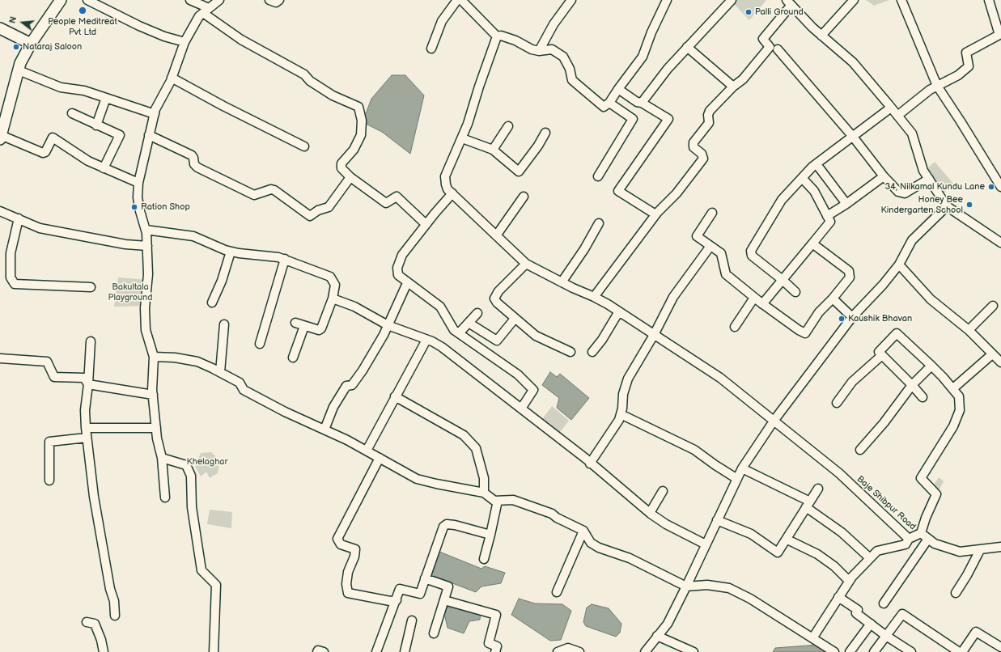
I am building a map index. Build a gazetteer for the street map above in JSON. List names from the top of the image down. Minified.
{"streets":{"street":["Baje Shibpur Road"]},"parks":["Bakultala Playground","Khelaghar"],"places":["People Meditreat Pvt Ltd","Palli Ground","Nataraj Saloon","34, Nilkamal Kundu Lane","Honey Bee Kindergarten School","Ration Shop","Kaushik Bhavan"],"north":"left"}
